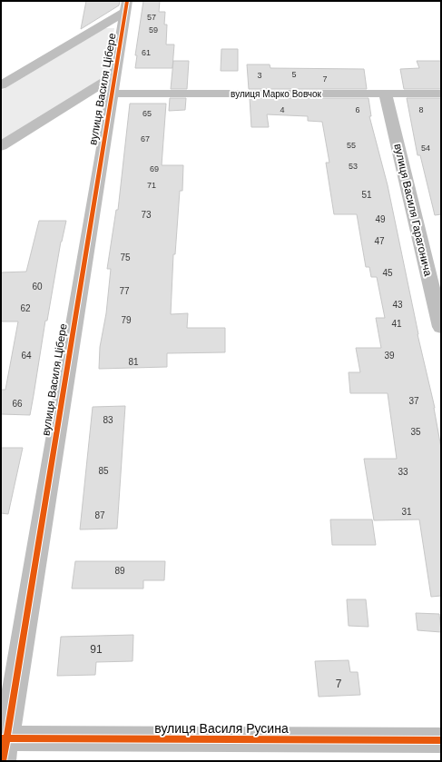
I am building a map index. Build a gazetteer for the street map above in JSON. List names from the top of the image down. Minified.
{"streets":{"street":["вулиця Василя Цібере","вулиця Марко Вовчок","вулиця Василя Гарагонича","вулиця Василя Русина"]},"crossings":[["вулиця Василя Цібере","вулиця Марко Вовчок"],["вулиця Василя Цібере","вулиця Василя Русина"],["вулиця Марко Вовчок","вулиця Василя Гарагонича"]],"house_numbers":["57","59","61","5","3","7","4","6","8","65","67","55","54","53","69","71","51","73","49","47","75","45","60","77","43","62","79","41","64","39","81","37","66","83","35","85","33","31","87","89","91","7"]}
